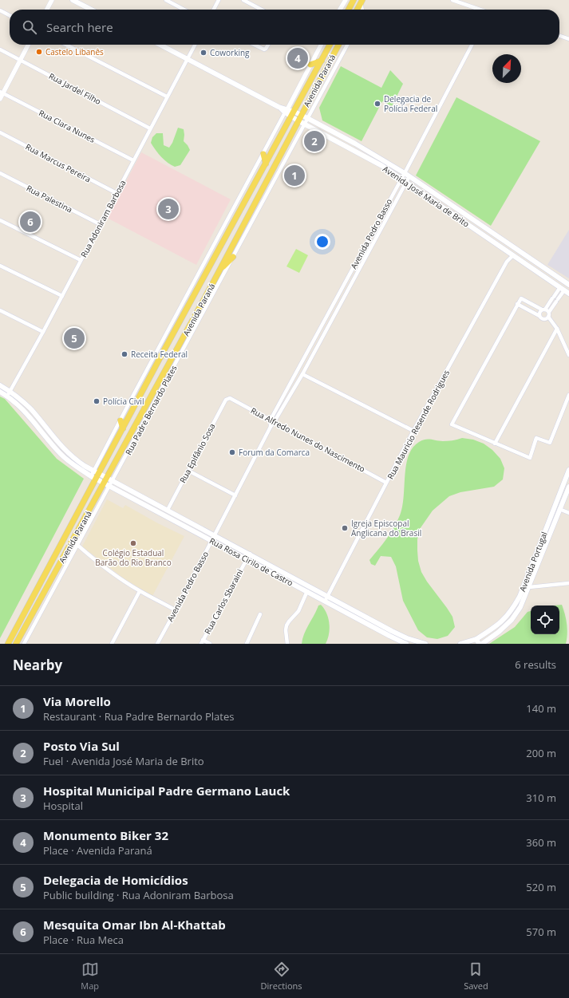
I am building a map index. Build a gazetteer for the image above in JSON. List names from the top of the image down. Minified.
{"streets":{"main road":["Avenida Paraná","Avenida José Maria de Brito","Rua Rosa Cirilo de Castro","Avenida Portugal"],"street":["Rua Jardel Filho","Rua Clara Nunes","Rua Marcus Pereira","Rua Palestina","Rua Adoniram Barbosa","Avenida Pedro Basso","Rua Padre Bernardo Plates","Rua Mauricio Resende Rodrigues","Rua Alfredo Nunes do Nascimento","Rua Epifânio Sosa","Rua Carlos Sbaraini"]},"crossings":[["Avenida Paraná","Avenida José Maria de Brito"],["Avenida Paraná","Rua Rosa Cirilo de Castro"],["Rua Jardel Filho","Rua Adoniram Barbosa"],["Rua Clara Nunes","Rua Adoniram Barbosa"],["Rua Marcus Pereira","Rua Adoniram Barbosa"],["Avenida José Maria de Brito","Rua Adoniram Barbosa"],["Avenida José Maria de Brito","Avenida Pedro Basso"],["Avenida José Maria de Brito","Rua Padre Bernardo Plates"],["Avenida José Maria de Brito","Rua Mauricio Resende Rodrigues"],["Rua Palestina","Rua Adoniram Barbosa"],["Rua Adoniram Barbosa","Rua Rosa Cirilo de Castro"],["Avenida Pedro Basso","Rua Alfredo Nunes do Nascimento"],["Avenida Pedro Basso","Rua Rosa Cirilo de Castro"],["Rua Padre Bernardo Plates","Rua Rosa Cirilo de Castro"],["Rua Mauricio Resende Rodrigues","Rua Alfredo Nunes do Nascimento"],["Rua Mauricio Resende Rodrigues","Rua Rosa Cirilo de Castro"],["Rua Alfredo Nunes do Nascimento","Rua Epifânio Sosa"],["Rua Rosa Cirilo de Castro","Rua Carlos Sbaraini"]],"places":["Castelo Libanês","Coworking","Delegacia de Polícia Federal","Receita Federal","Polícia Civil","Forum da Comarca","Igreja Episcopal Anglicana do Brasil","Colégio Estadual Barão do Rio Branco"],"north":"top right","page":{"search":"Search here","pins":["4","2","1","3","6","5"],"heading":["Nearby","6 results"],"list":[{"mark":"1","name":"Via Morello","note":"Restaurant · Rua Padre Bernardo Plates","value":"140 m"},{"mark":"2","name":"Posto Via Sul","note":"Fuel · Avenida José Maria de Brito","value":"200 m"},{"mark":"3","name":"Hospital Municipal Padre Germano Lauck","note":"Hospital","value":"310 m"},{"mark":"4","name":"Monumento Biker 32","note":"Place · Avenida Paraná","value":"360 m"},{"mark":"5","name":"Delegacia de Homicídios","note":"Public building · Rua Adoniram Barbosa","value":"520 m"},{"mark":"6","name":"Mesquita Omar Ibn Al-Khattab","note":"Place · Rua Meca","value":"570 m"}],"nav":["Map","Directions","Saved"]}}
